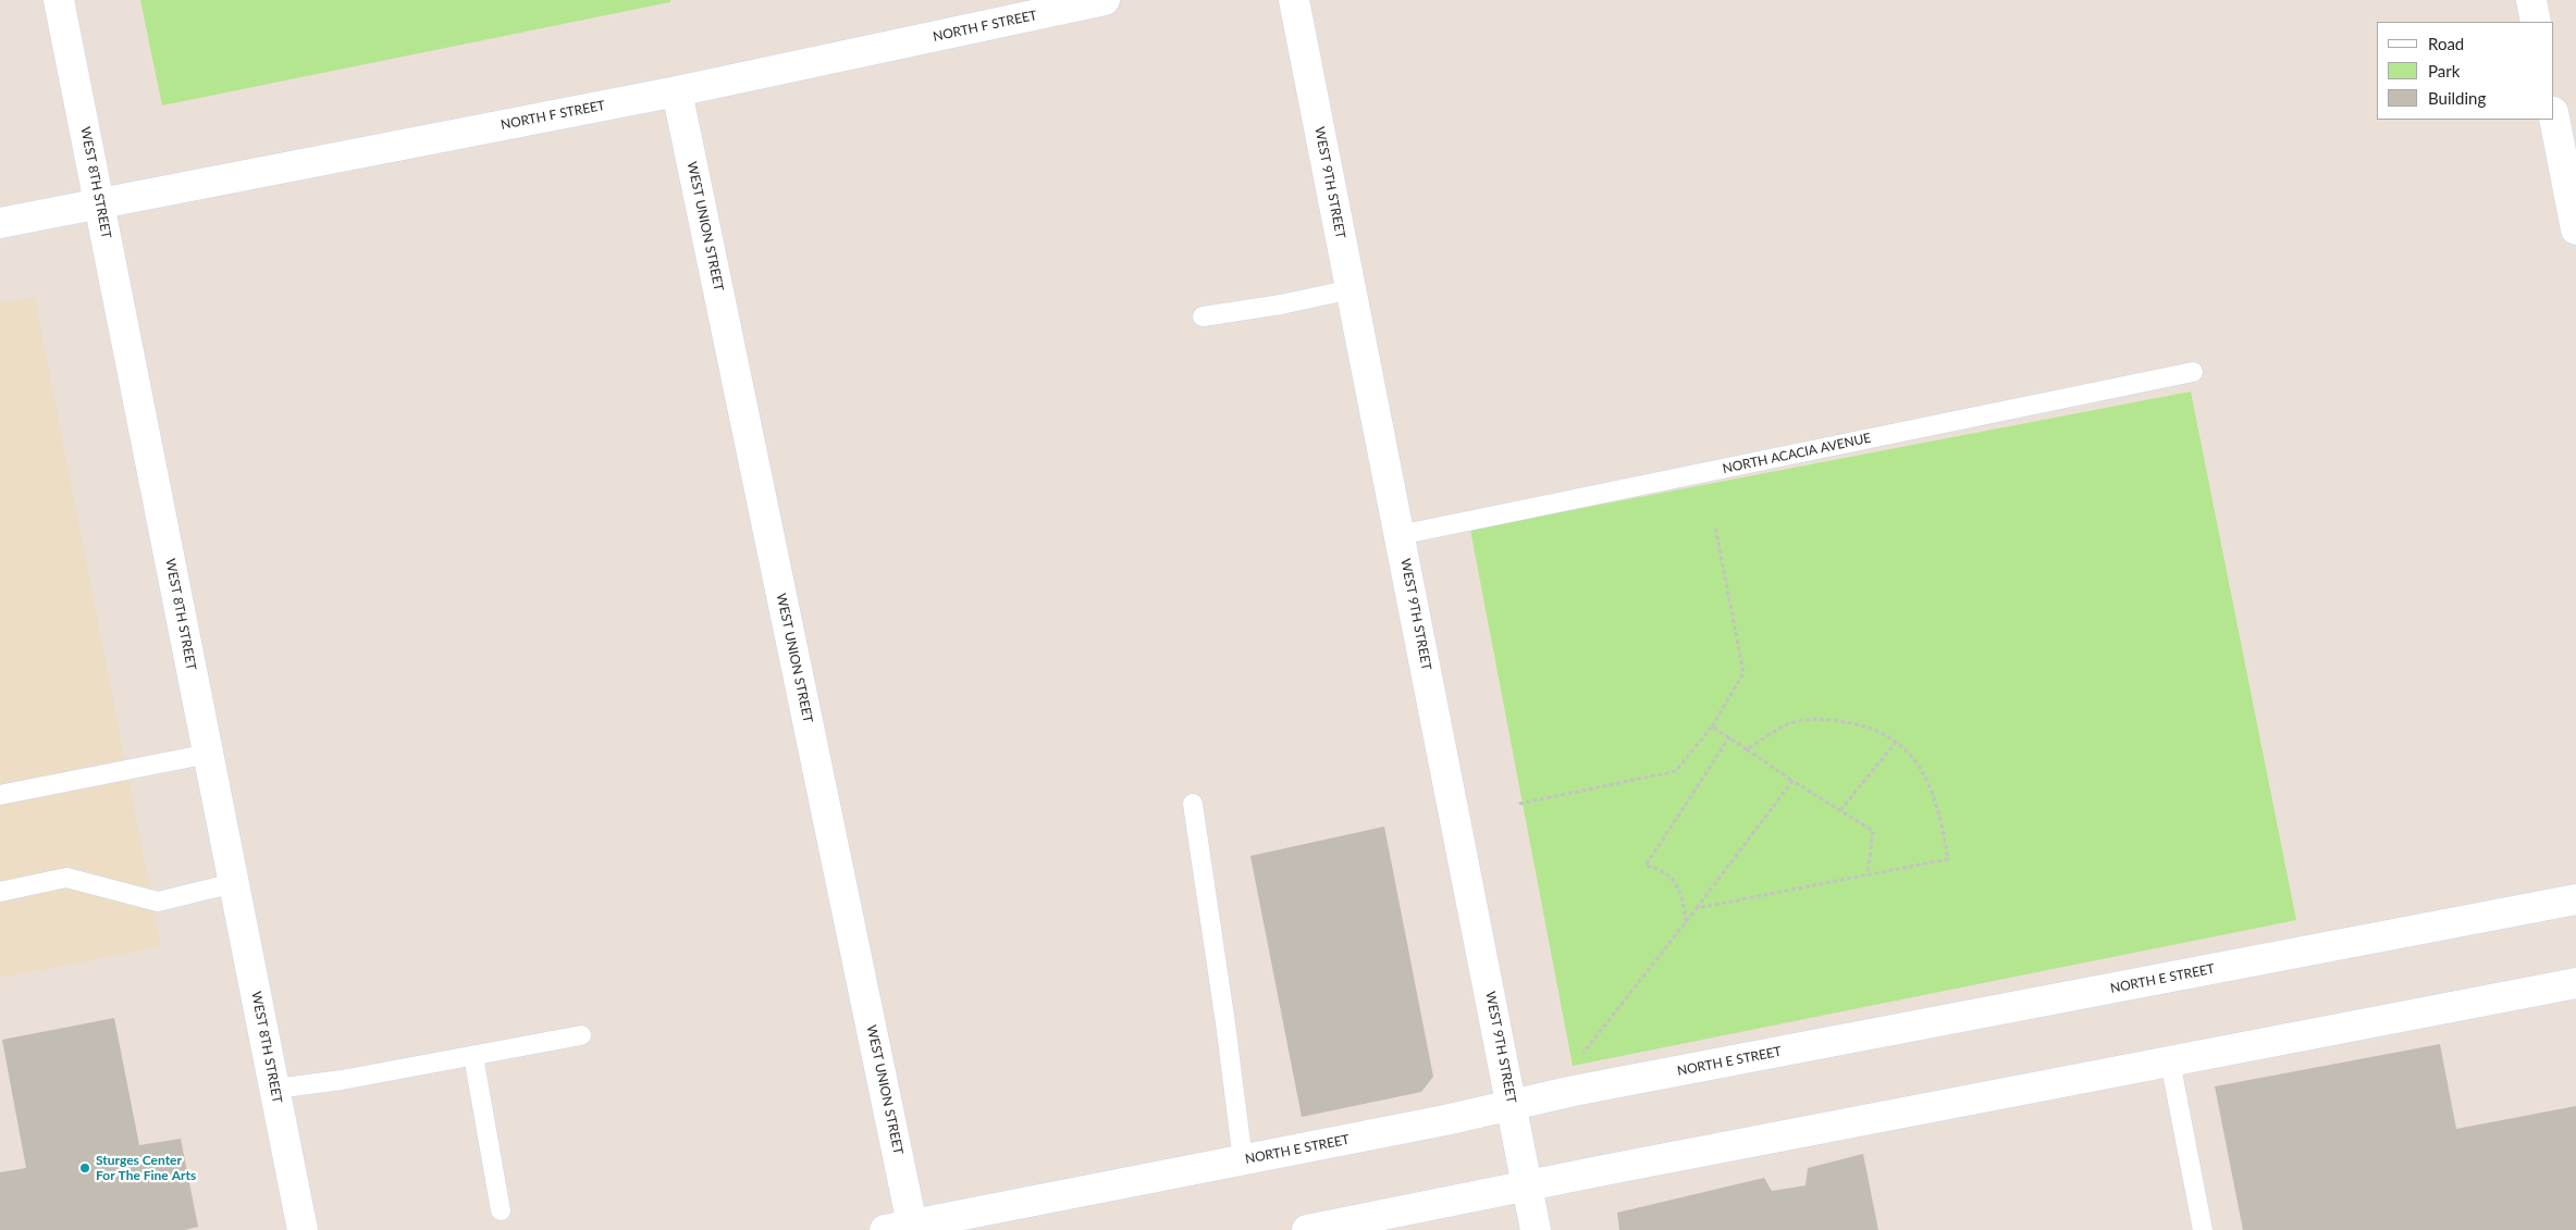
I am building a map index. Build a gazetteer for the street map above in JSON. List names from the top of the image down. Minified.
{"streets":{"street":["NORTH F STREET","WEST 8TH STREET","WEST 9TH STREET","WEST UNION STREET","NORTH E STREET"],"lane":["NORTH ACACIA AVENUE"]},"crossings":[["NORTH F STREET","WEST 8TH STREET"],["NORTH F STREET","WEST UNION STREET"],["WEST 9TH STREET","NORTH ACACIA AVENUE"],["WEST 9TH STREET","NORTH E STREET"],["WEST UNION STREET","NORTH E STREET"]],"places":["Sturges Center For The Fine Arts"],"legend":["Road","Park","Building"]}
